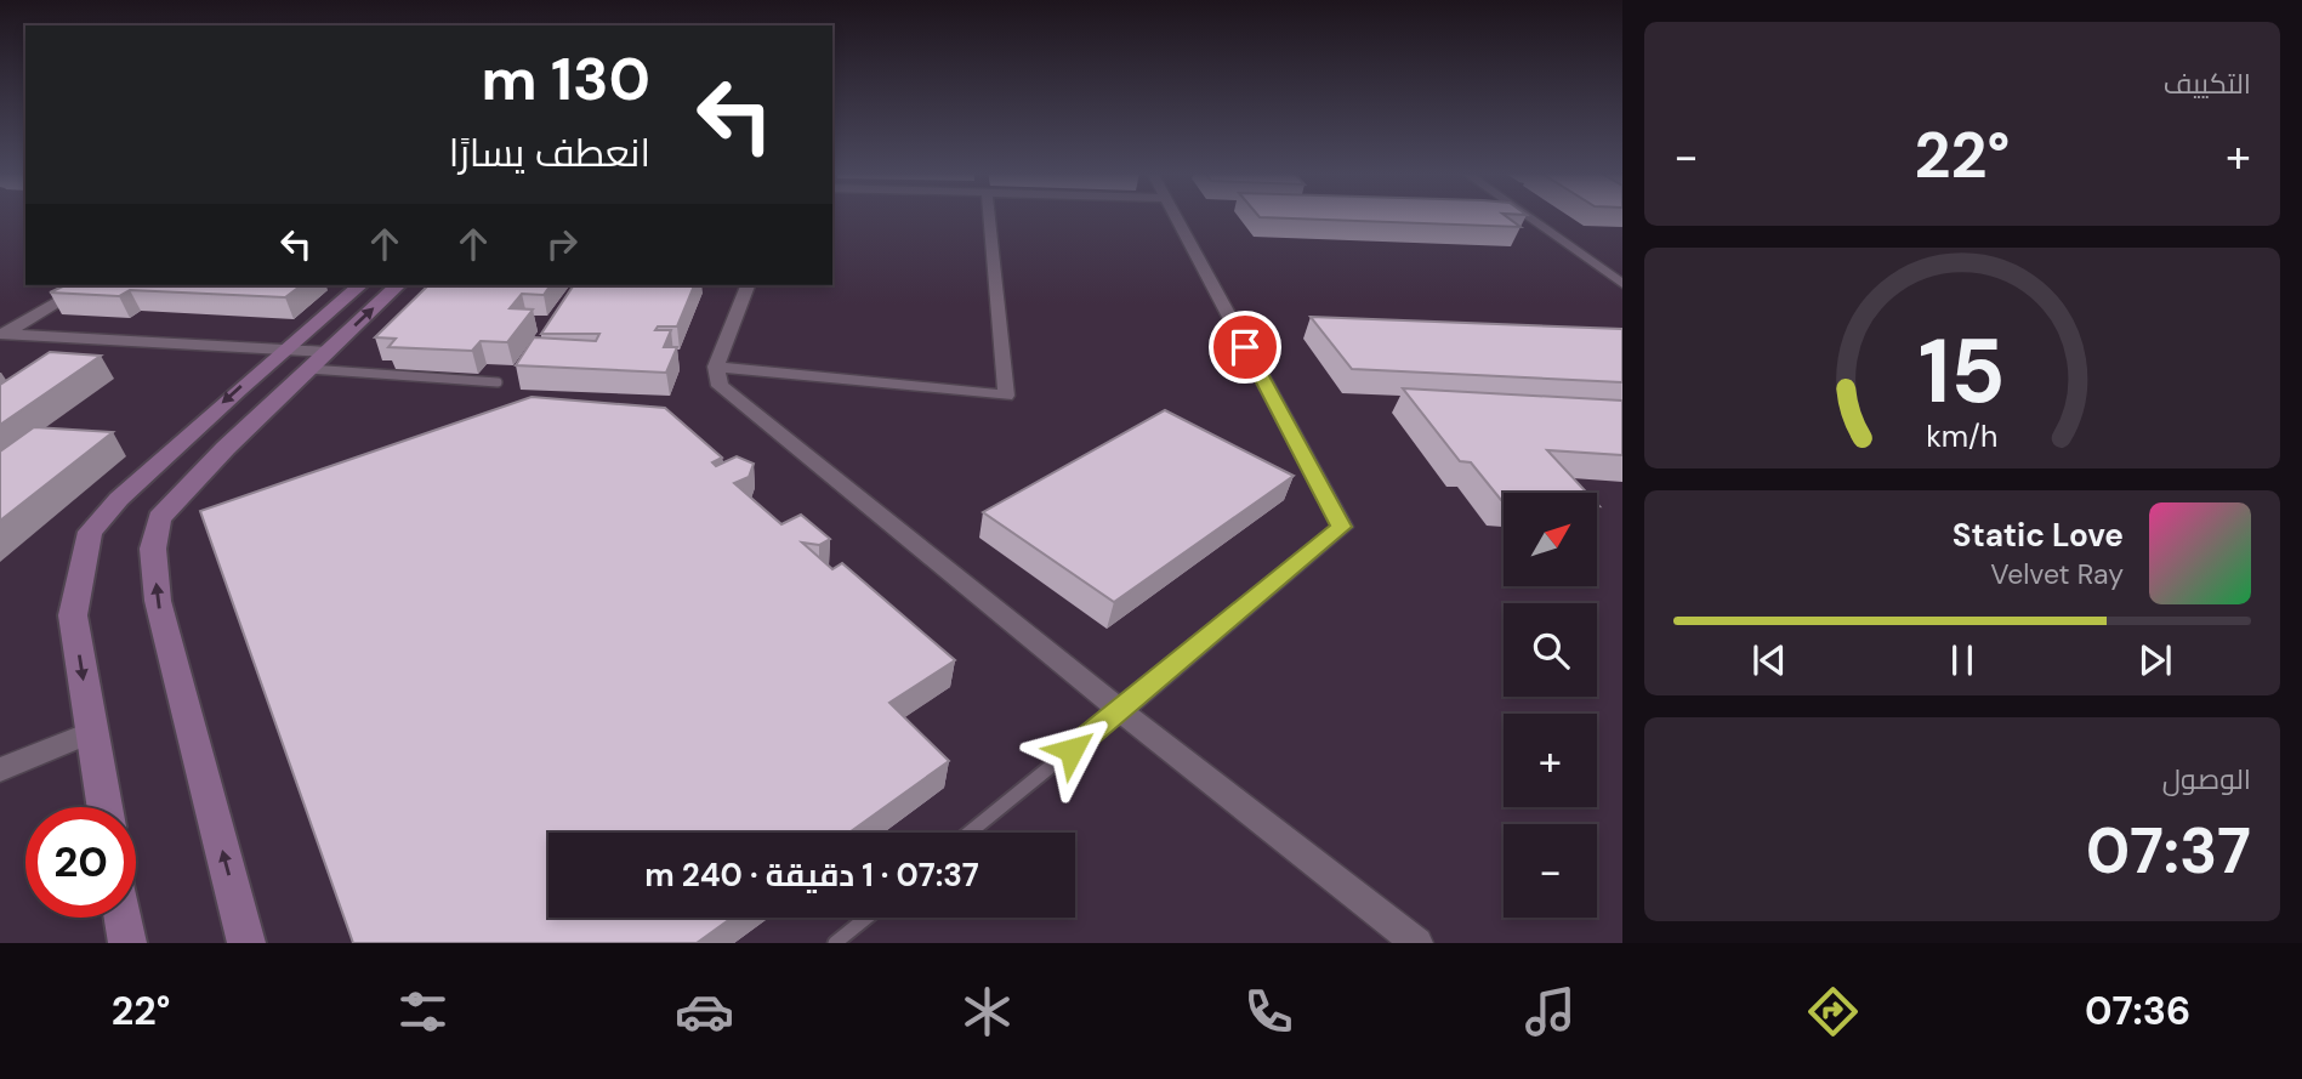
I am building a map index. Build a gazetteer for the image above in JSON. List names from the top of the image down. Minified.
{"north":"top right","page":{"tile":["التكييف",["الوصول","07:37"]],"turn":["130 m","انعطف يسارًا"],"heat":["−","22°","+"],"map_buttons":["+","−"],"song":["Static Love","Velvet Ray"],"limit":"20","trip":"07:37 · 1 دقيقة · 240 m","tabs":["07:36","22°"],"gauge":["15","km/h"]}}
